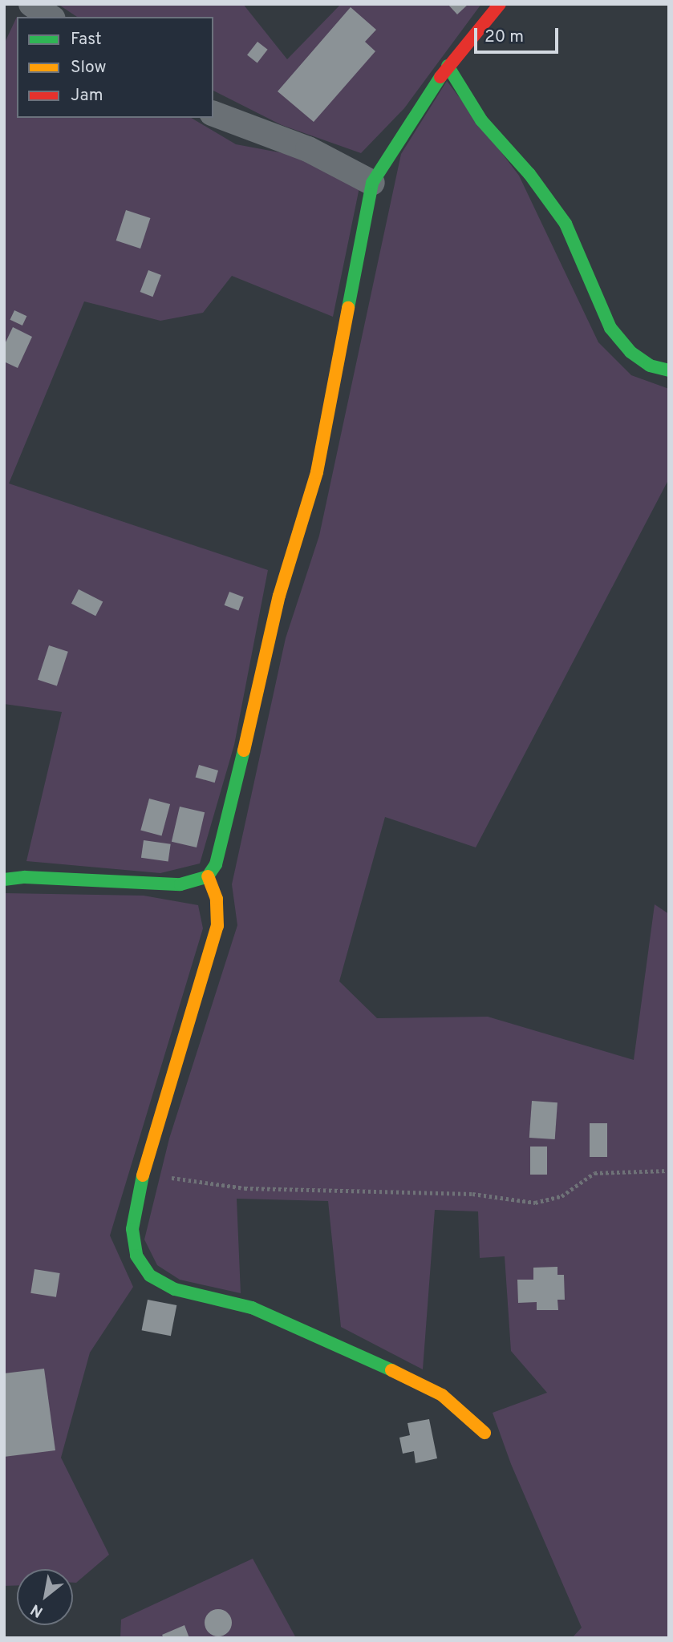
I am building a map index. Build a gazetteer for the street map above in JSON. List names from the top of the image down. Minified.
{"legend":["Fast","Slow","Jam"],"scale_bar":"20 m","north":"bottom left"}
